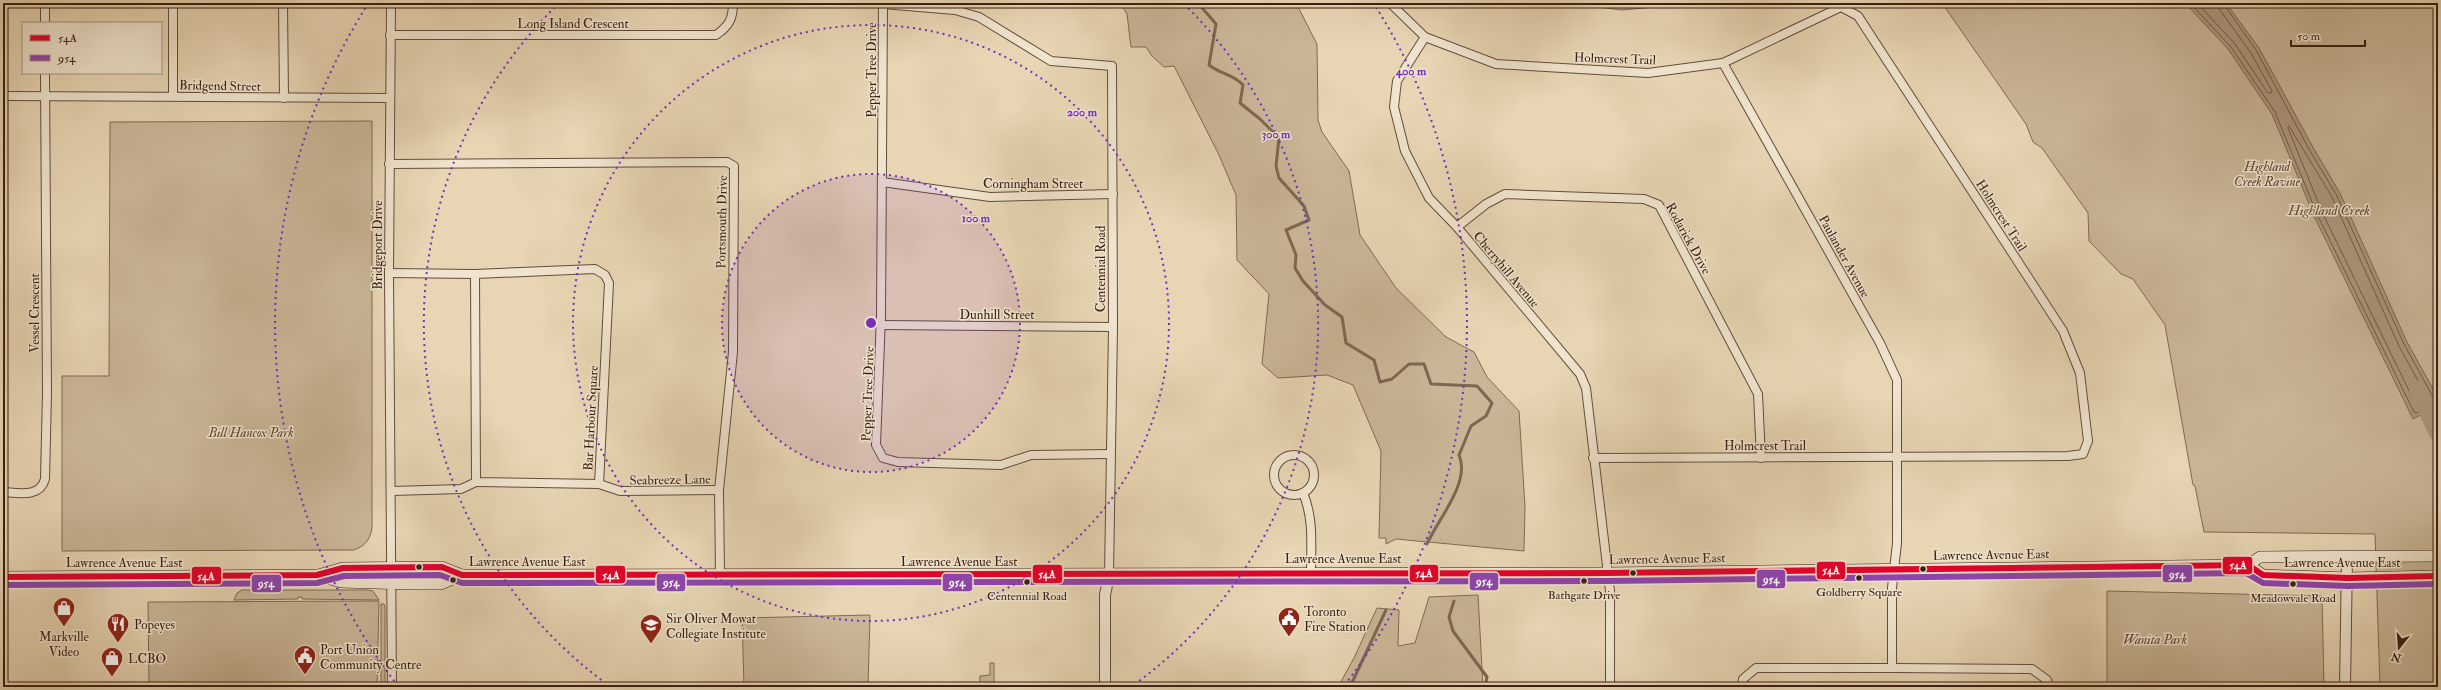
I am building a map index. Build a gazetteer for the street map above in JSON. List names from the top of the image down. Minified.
{"streets":{"main road":["Lawrence Avenue East"],"street":["Long Island Crescent","Holmcrest Trail","Pepper Tree Drive","Bridgend Street","Corningham Street","Portsmouth Drive","Rodarick Drive","Bridgeport Drive","Paulander Avenue","Centennial Road","Cherryhill Avenue","Vessel Crescent","Dunhill Street","Bar Harbour Square","Seabreeze Lane"]},"crossings":[["Long Island Crescent","Bridgeport Drive"],["Holmcrest Trail","Rodarick Drive"],["Holmcrest Trail","Paulander Avenue"],["Holmcrest Trail","Cherryhill Avenue"],["Pepper Tree Drive","Corningham Street"],["Pepper Tree Drive","Centennial Road"],["Pepper Tree Drive","Dunhill Street"],["Bridgend Street","Bridgeport Drive"],["Bridgend Street","Vessel Crescent"],["Corningham Street","Centennial Road"],["Portsmouth Drive","Bridgeport Drive"],["Portsmouth Drive","Seabreeze Lane"],["Portsmouth Drive","Lawrence Avenue East"],["Rodarick Drive","Cherryhill Avenue"],["Bridgeport Drive","Bar Harbour Square"],["Bridgeport Drive","Lawrence Avenue East"],["Paulander Avenue","Lawrence Avenue East"],["Centennial Road","Dunhill Street"],["Centennial Road","Lawrence Avenue East"],["Cherryhill Avenue","Lawrence Avenue East"],["Bar Harbour Square","Seabreeze Lane"]],"water":["Highland Creek"],"parks":["Highland Creek Ravine","Bill Hancox Park","Wanita Park"],"places":{"other":["Goldberry Square","Bathgate Drive","Centennial Road","Meadowvale Road"],"shop":["Markville Video","LCBO"],"public building":["Toronto Fire Station","Port Union Community Centre"],"restaurant":["Popeyes"],"school or university":["Sir Oliver Mowat Collegiate Institute"]},"lines":["transit line 54A","transit line 954"],"legend":["54A","954"],"scale_bar":"50 m","north":"bottom","rings":["400 m","200 m","300 m","100 m"]}
